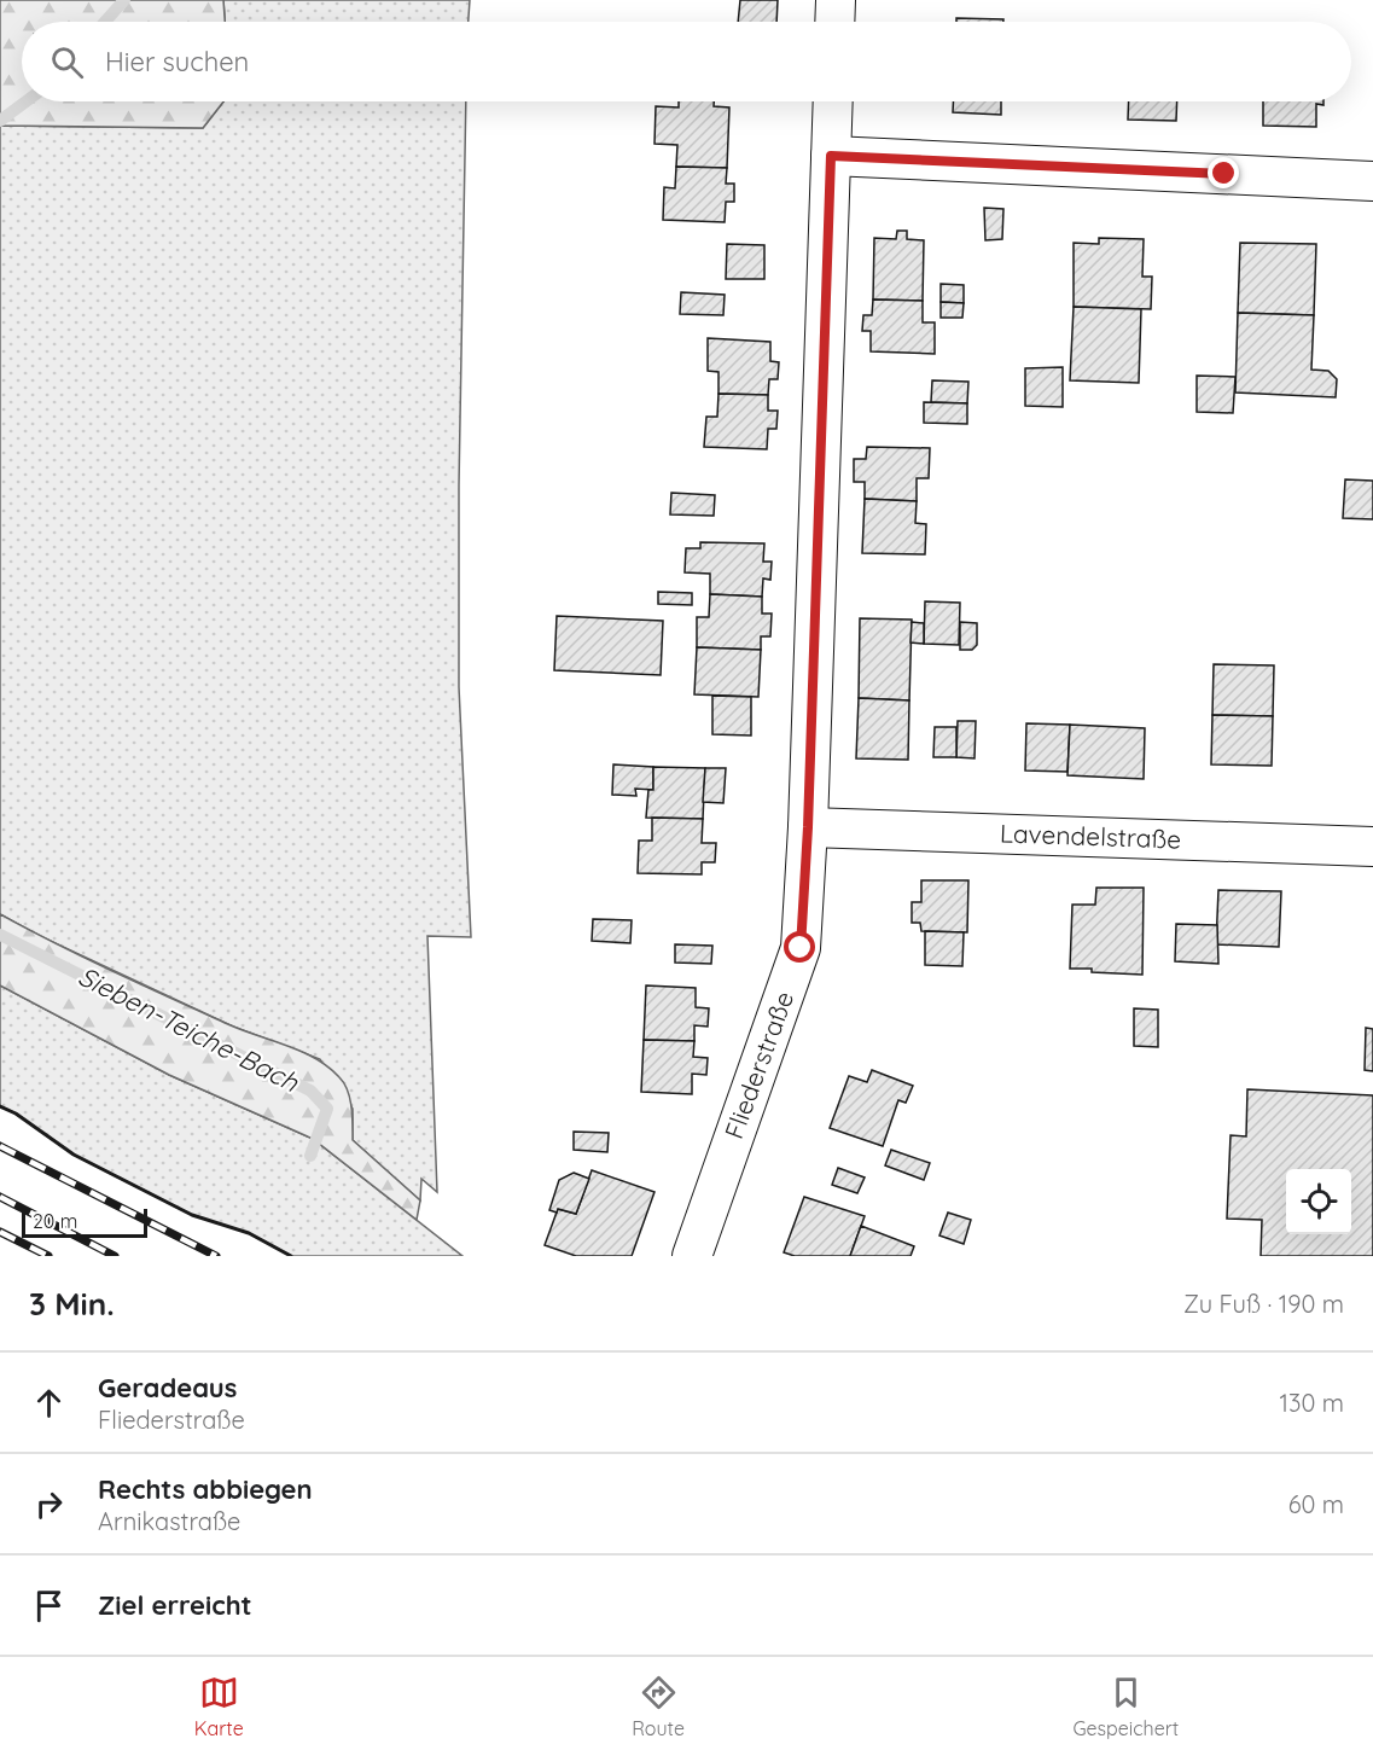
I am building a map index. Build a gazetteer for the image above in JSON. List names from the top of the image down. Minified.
{"streets":{"street":["Lavendelstraße","Fliederstraße"]},"crossings":[["Lavendelstraße","Fliederstraße"]],"water":["Sieben-Teiche-Bach"],"scale_bar":"20 m","page":{"search":"Hier suchen","scale":"20 m","heading":["3 Min.","Zu Fuß · 190 m"],"list":[["Geradeaus","Fliederstraße","130 m"],["Rechts abbiegen","Arnikastraße","60 m"],"Ziel erreicht"],"nav":["Karte","Route","Gespeichert"]}}
